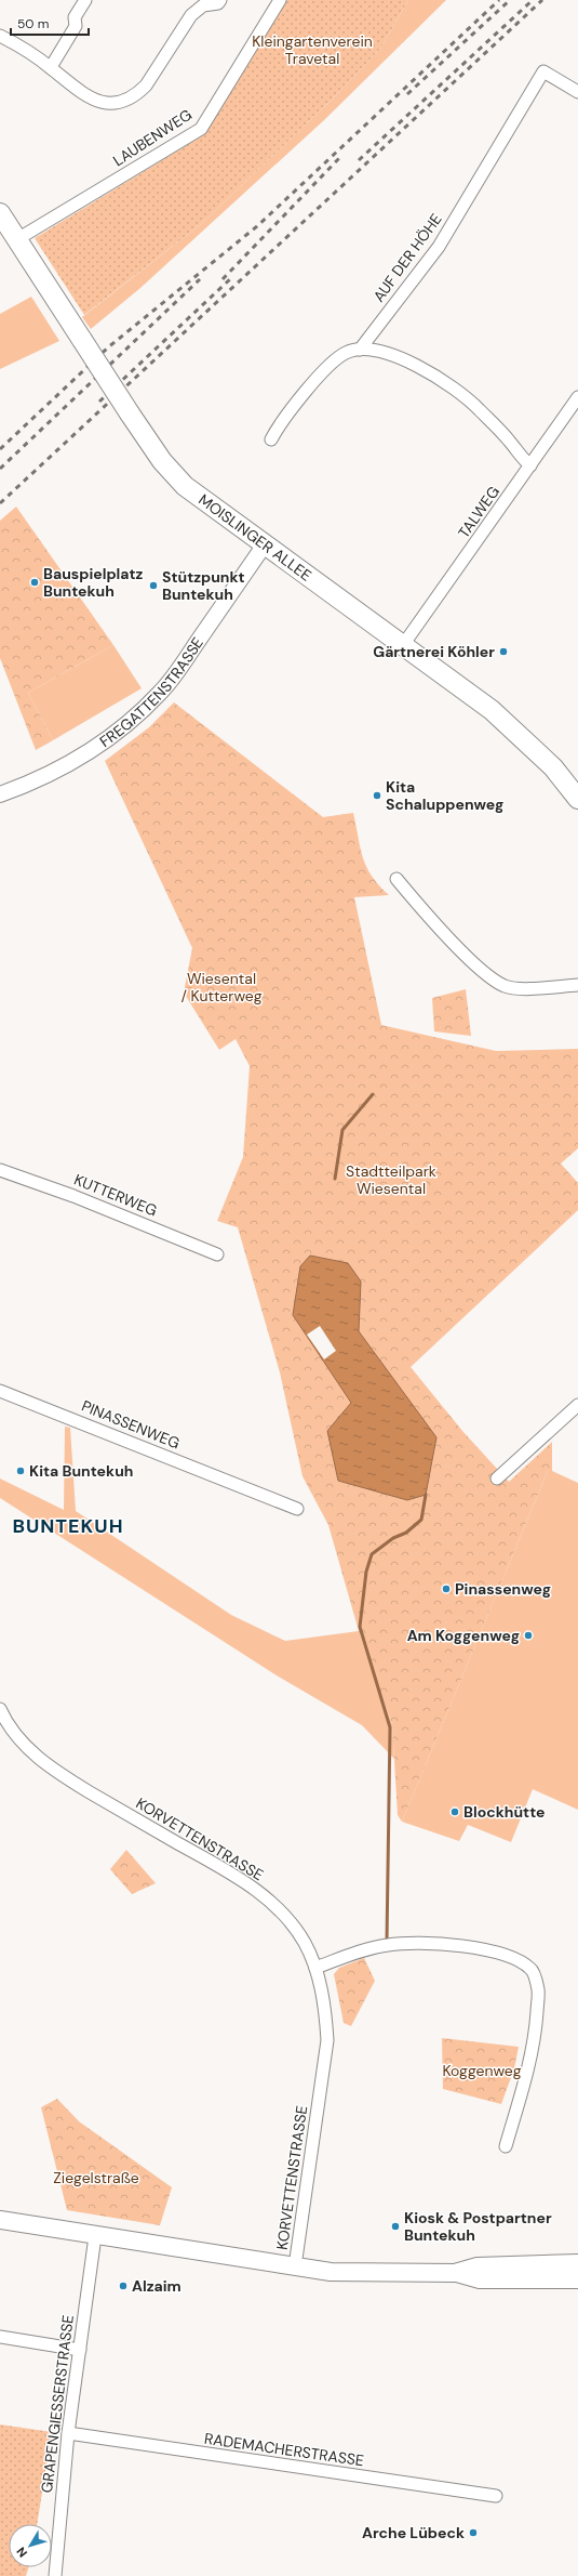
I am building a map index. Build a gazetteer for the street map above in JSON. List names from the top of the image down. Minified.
{"streets":{"main road":["MOISLINGER ALLEE"],"street":["LAUBENWEG","AUF DER HÖHE","TALWEG","FREGATTENSTRASSE","KUTTERWEG","PINASSENWEG","KORVETTENSTRASSE","GRAPENGIESSERSTRASSE","RADEMACHERSTRASSE"]},"crossings":[["LAUBENWEG","MOISLINGER ALLEE"],["TALWEG","MOISLINGER ALLEE"],["MOISLINGER ALLEE","FREGATTENSTRASSE"],["GRAPENGIESSERSTRASSE","RADEMACHERSTRASSE"]],"districts":["BUNTEKUH"],"parks":["Kleingartenverein Travetal","Wiesental / Kutterweg","Stadtteilpark Wiesental","Koggenweg","Ziegelstraße"],"places":["Bauspielplatz Buntekuh","Stützpunkt Buntekuh","Gärtnerei Köhler","Kita Schaluppenweg","Kita Buntekuh","Pinassenweg","Am Koggenweg","Blockhütte","Kiosk & Postpartner Buntekuh","Alzaim","Arche Lübeck"],"scale_bar":"50 m","north":"bottom left"}
